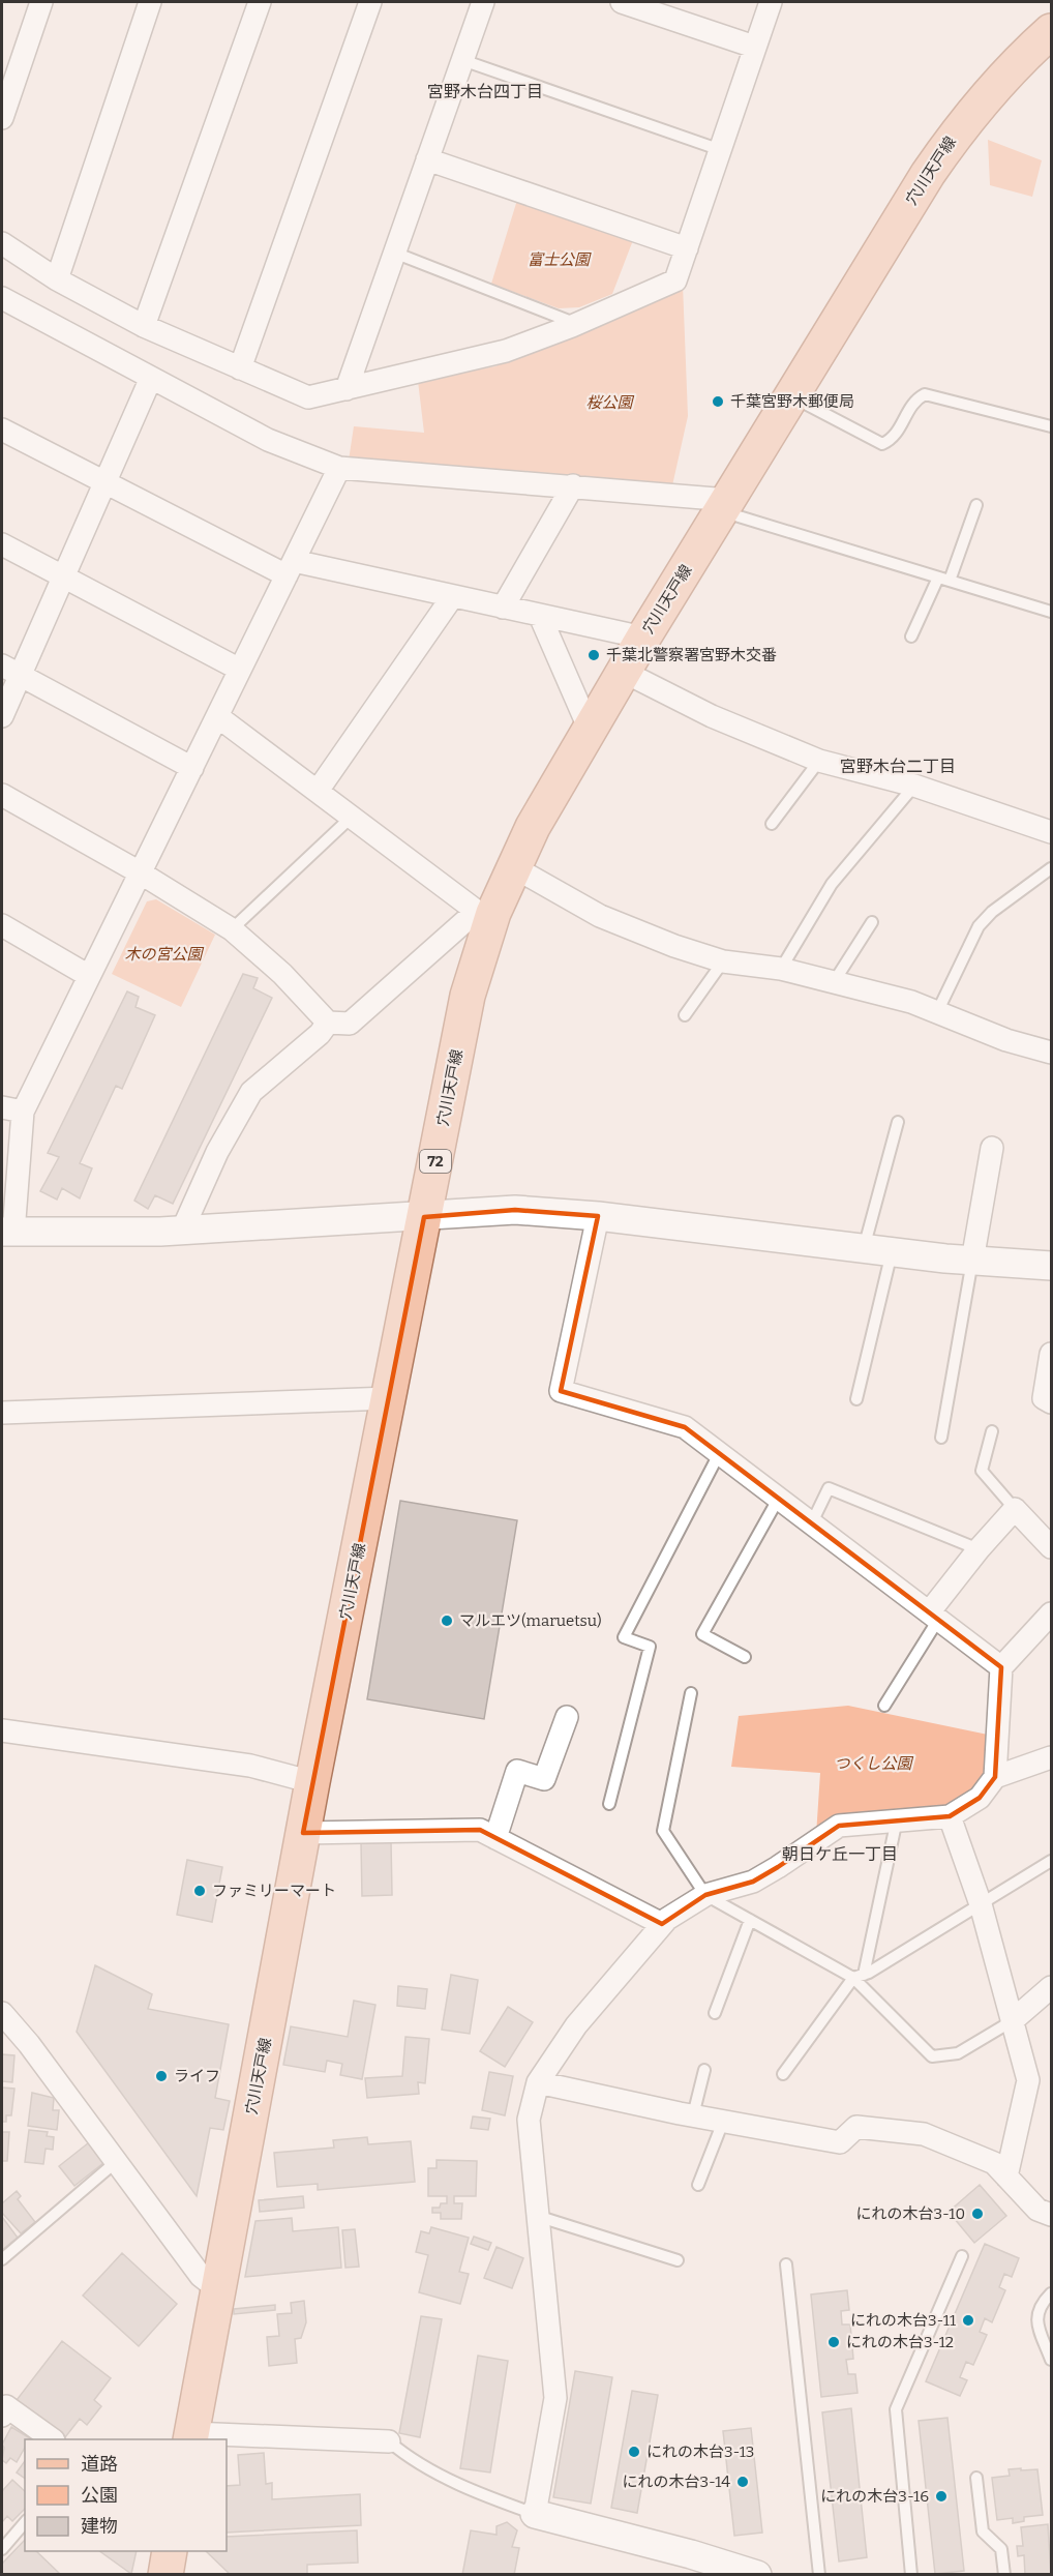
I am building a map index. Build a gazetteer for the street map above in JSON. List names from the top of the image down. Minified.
{"streets":{"main road":["穴川天戸線","72"]},"districts":["宮野木台四丁目","宮野木台二丁目","朝日ケ丘一丁目"],"parks":["富士公園","桜公園","木の宮公園","つくし公園"],"places":["千葉宮野木郵便局","千葉北警察署宮野木交番","マルエツ(maruetsu)","ファミリーマート","ライフ","にれの木台3-10","にれの木台3-11","にれの木台3-12","にれの木台3-13","にれの木台3-14","にれの木台3-16"],"legend":["道路","公園","建物"]}
